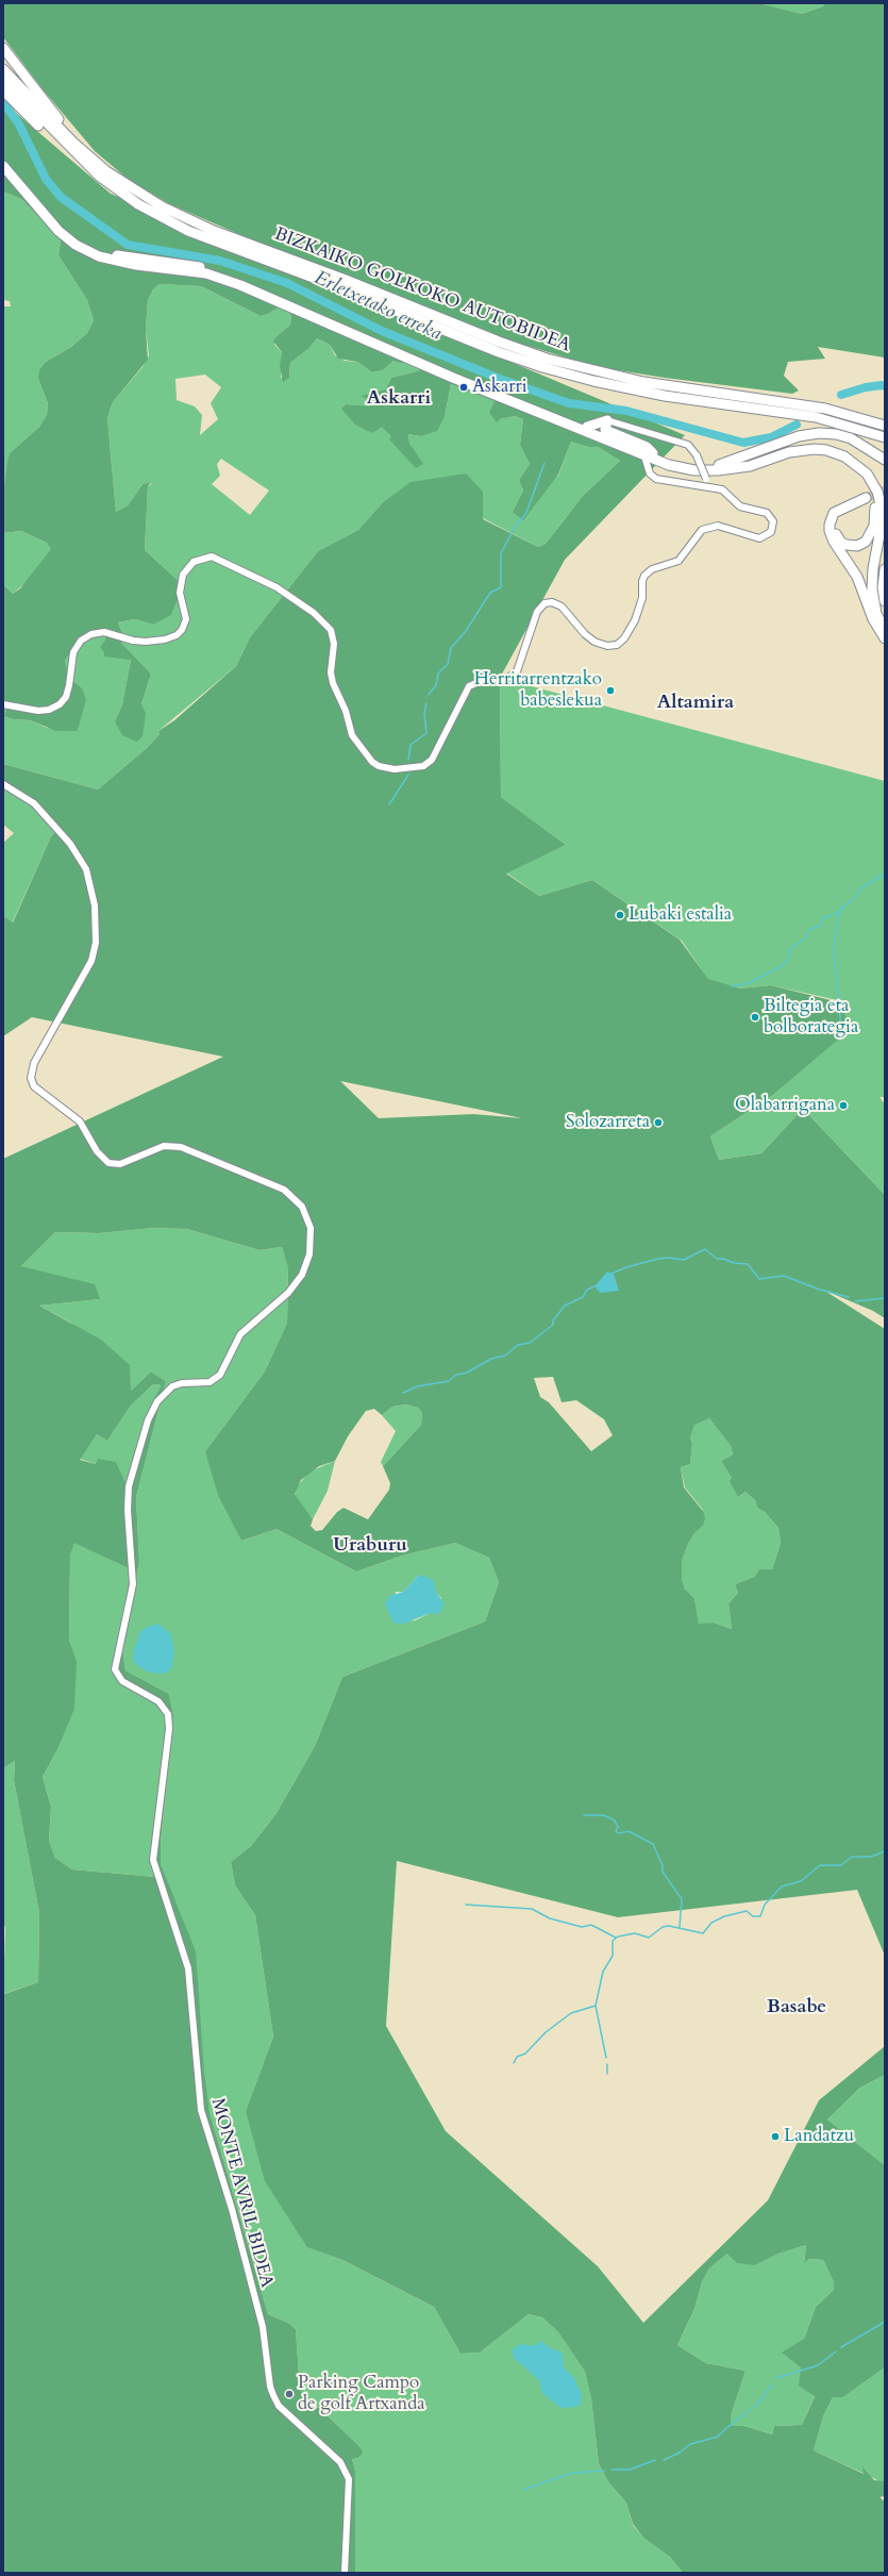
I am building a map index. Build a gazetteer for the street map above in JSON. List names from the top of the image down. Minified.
{"streets":{"highway":["BIZKAIKO GOLKOKO AUTOBIDEA"],"street":["MONTE AVRIL BIDEA"]},"districts":["Askarri","Altamira","Uraburu","Basabe"],"water":["Erletxetako erreka"],"places":["Askarri","Herritarrentzako babeslekua","Lubaki estalia","Biltegia eta bolborategia","Olabarrigana","Solozarreta","Landatzu","Parking Campo de golf Artxanda"]}
